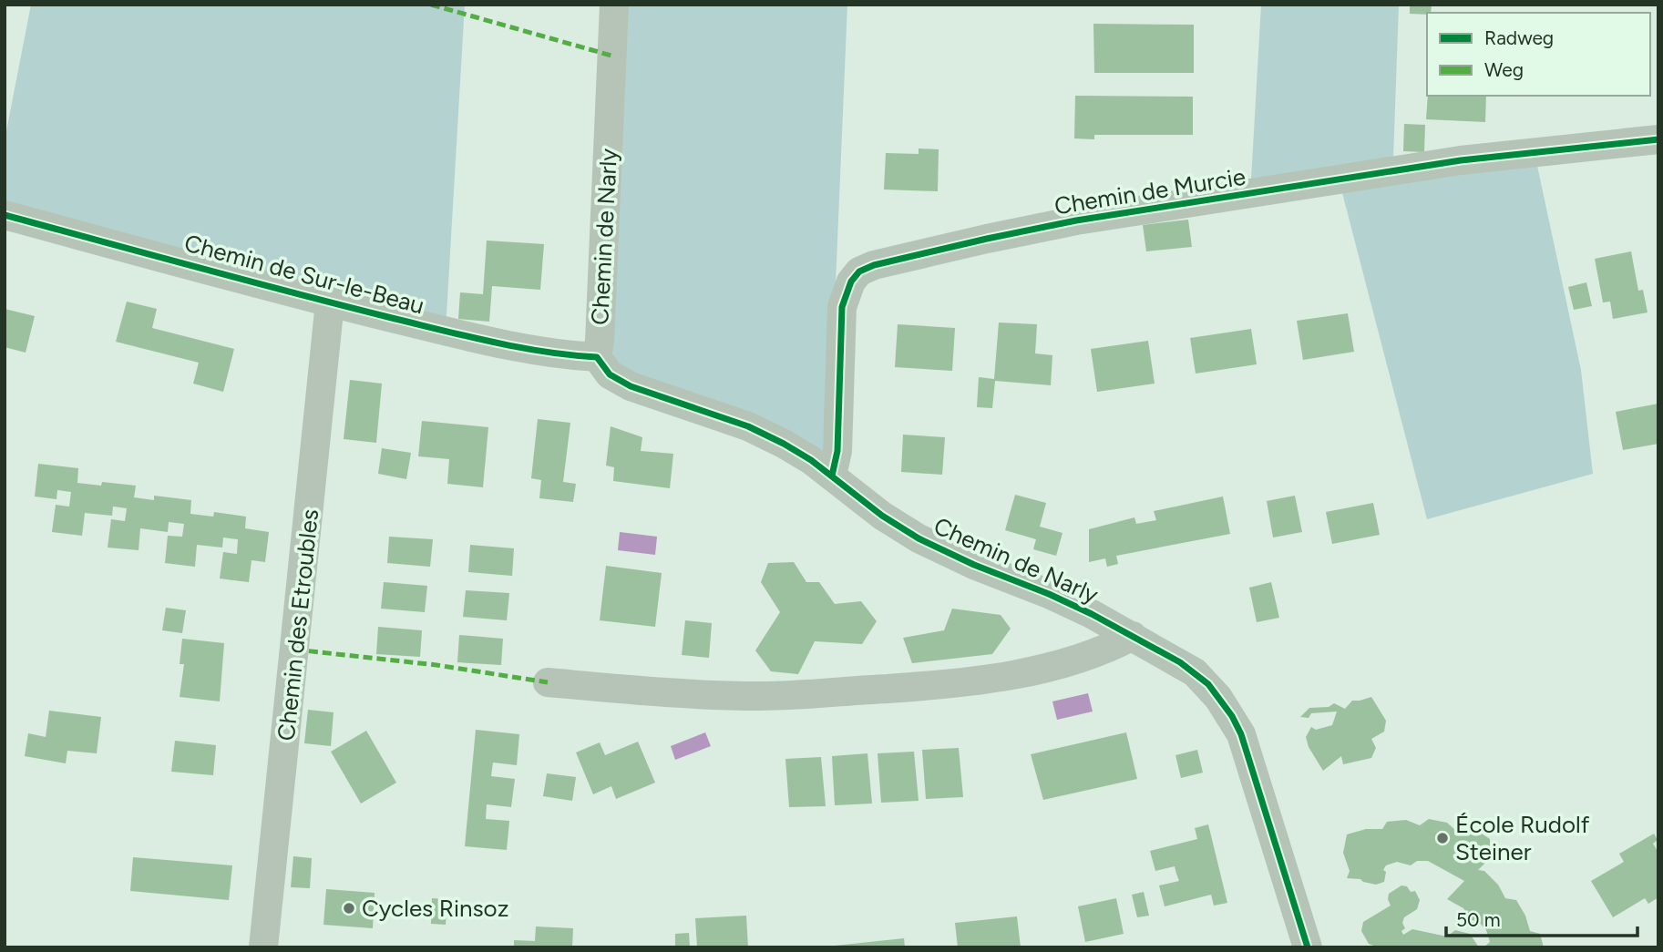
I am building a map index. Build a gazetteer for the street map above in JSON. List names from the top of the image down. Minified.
{"streets":{"street":["Chemin de Murcie","Chemin de Narly","Chemin de Sur-le-Beau","Chemin des Etroubles"]},"crossings":[["Chemin de Murcie","Chemin de Narly"],["Chemin de Narly","Chemin de Sur-le-Beau"],["Chemin de Sur-le-Beau","Chemin des Etroubles"]],"places":["École Rudolf Steiner","Cycles Rinsoz"],"legend":["Radweg","Weg"],"scale_bar":"50 m"}
